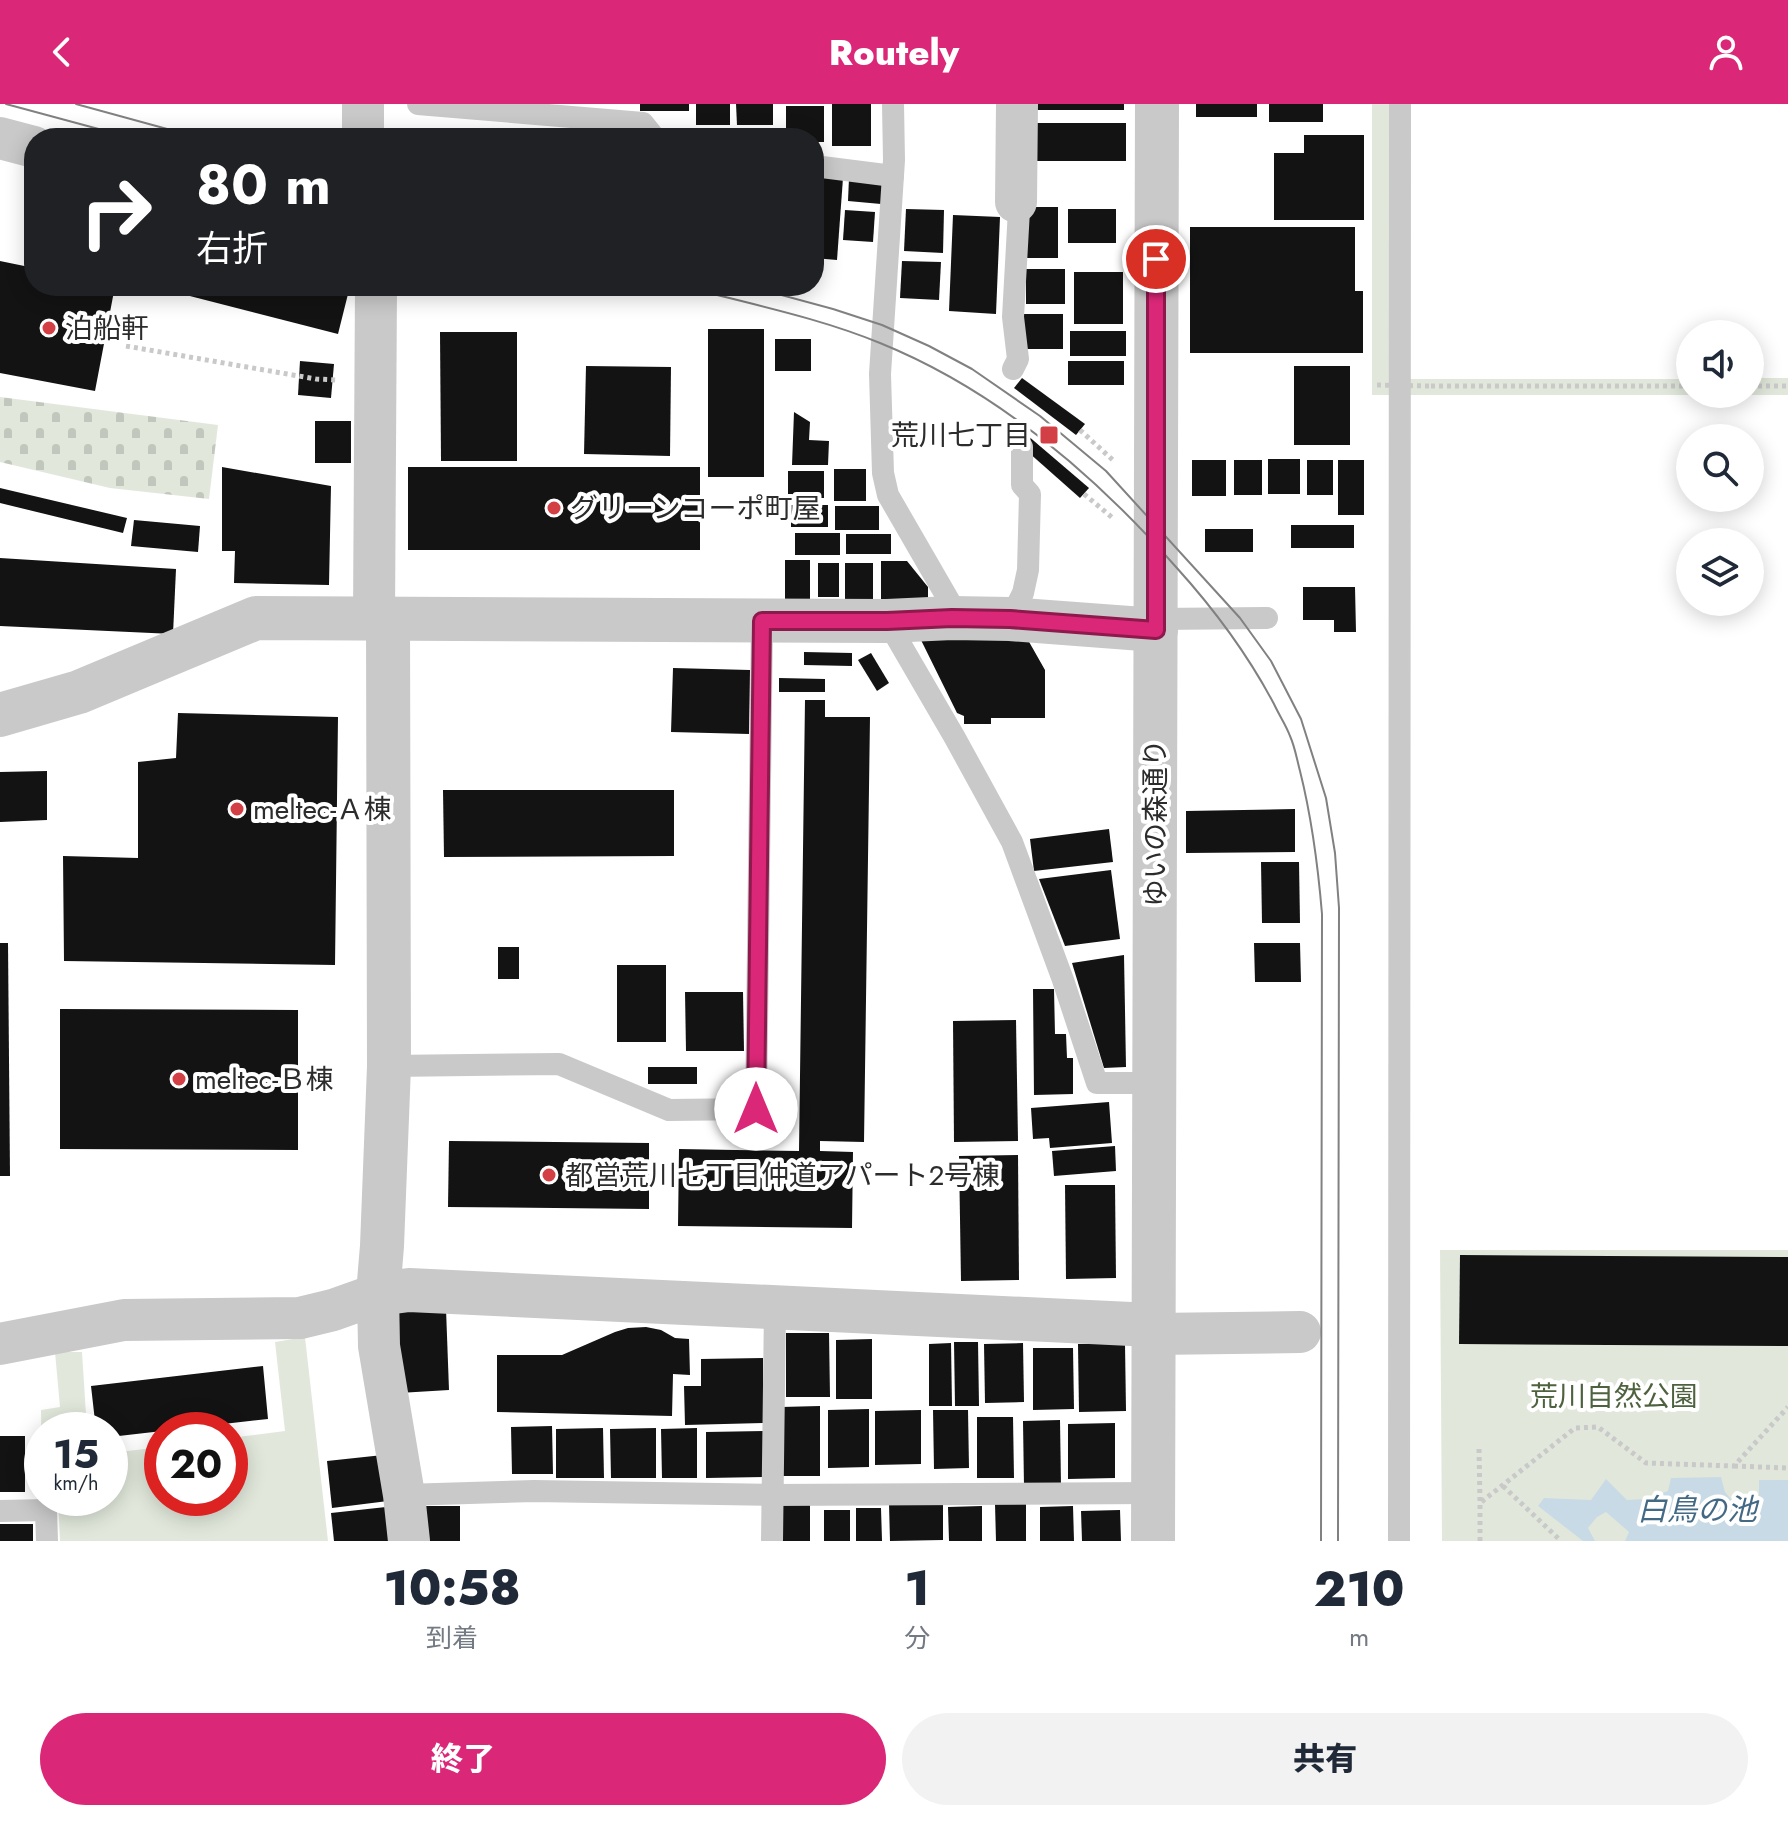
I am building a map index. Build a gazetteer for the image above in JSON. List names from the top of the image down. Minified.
{"streets":{"street":["ゆいの森通り"]},"water":["白鳥の池"],"parks":["荒川自然公園"],"places":{"other":["泊船軒","グリーンコーポ町屋","meltec-Ａ棟","meltec-Ｂ棟","都営荒川七丁目仲道アパート2号棟"],"transit":["荒川七丁目"]},"page":{"header":"Routely","turn":["80 m","右折"],"speed":"15 km/h","limit":"20","eta":["10:58","到着","1","分","210","m"],"buttons":["終了","共有"]}}
